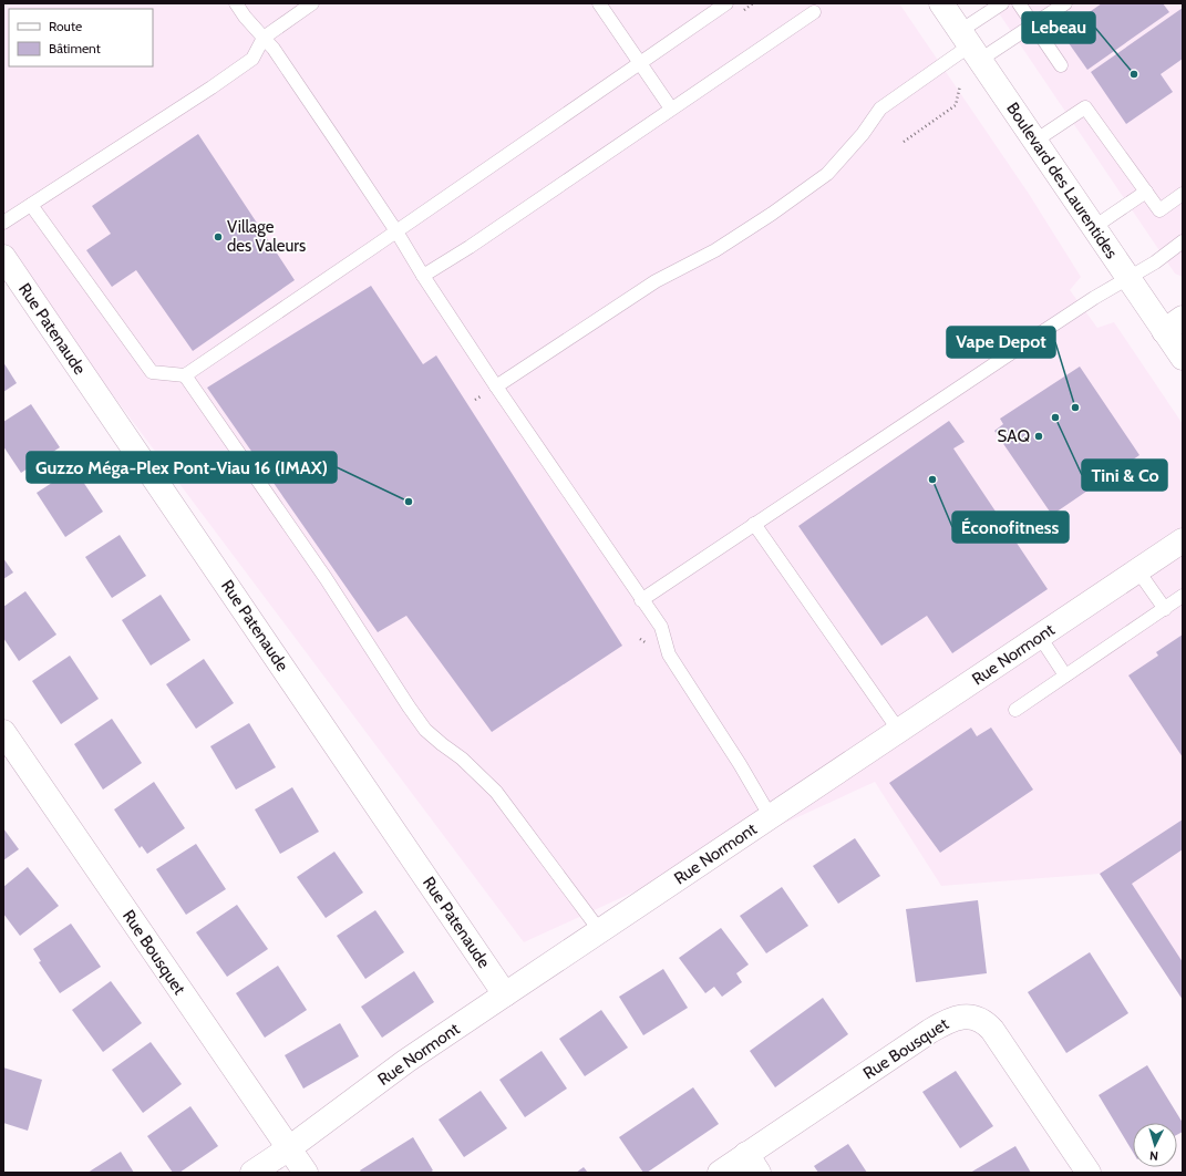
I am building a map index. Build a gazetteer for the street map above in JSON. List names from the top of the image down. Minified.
{"streets":{"street":["Boulevard des Laurentides","Rue Patenaude","Rue Normont","Rue Bousquet"]},"crossings":[["Rue Patenaude","Rue Normont"],["Rue Normont","Rue Bousquet"]],"places":["Lebeau","Village des Valeurs","Vape Depot","Tini & Co","SAQ","Éconofitness","Guzzo Méga-Plex Pont-Viau 16 (IMAX)"],"legend":["Route","Bâtiment"],"north":"bottom"}
